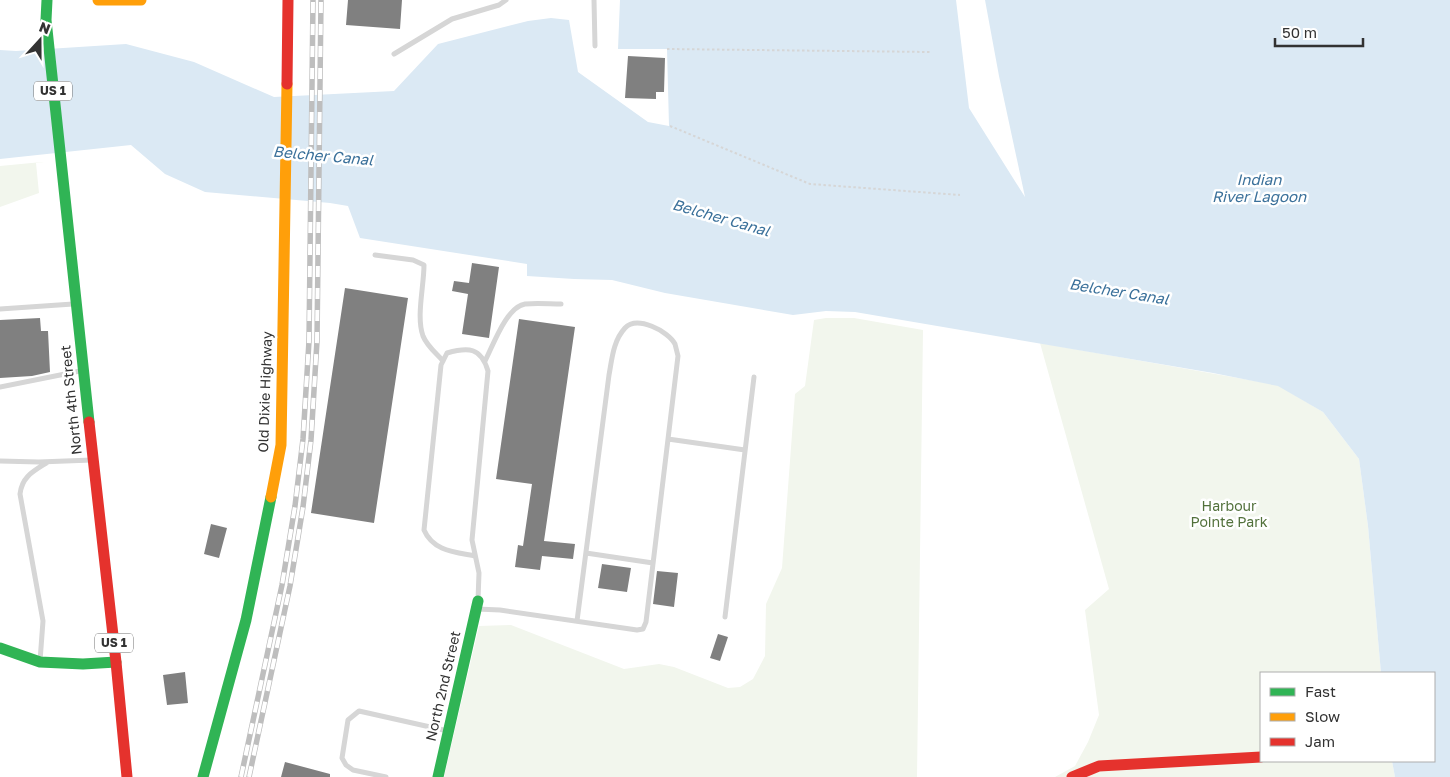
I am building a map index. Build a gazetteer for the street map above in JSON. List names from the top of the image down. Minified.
{"streets":{"street":["US 1","Old Dixie Highway","North 4th Street","North 2nd Street"]},"crossings":[["US 1","North 4th Street"]],"water":["Belcher Canal","Indian River Lagoon"],"parks":["Harbour Pointe Park"],"legend":["Fast","Slow","Jam"],"scale_bar":"50 m","north":"top"}
